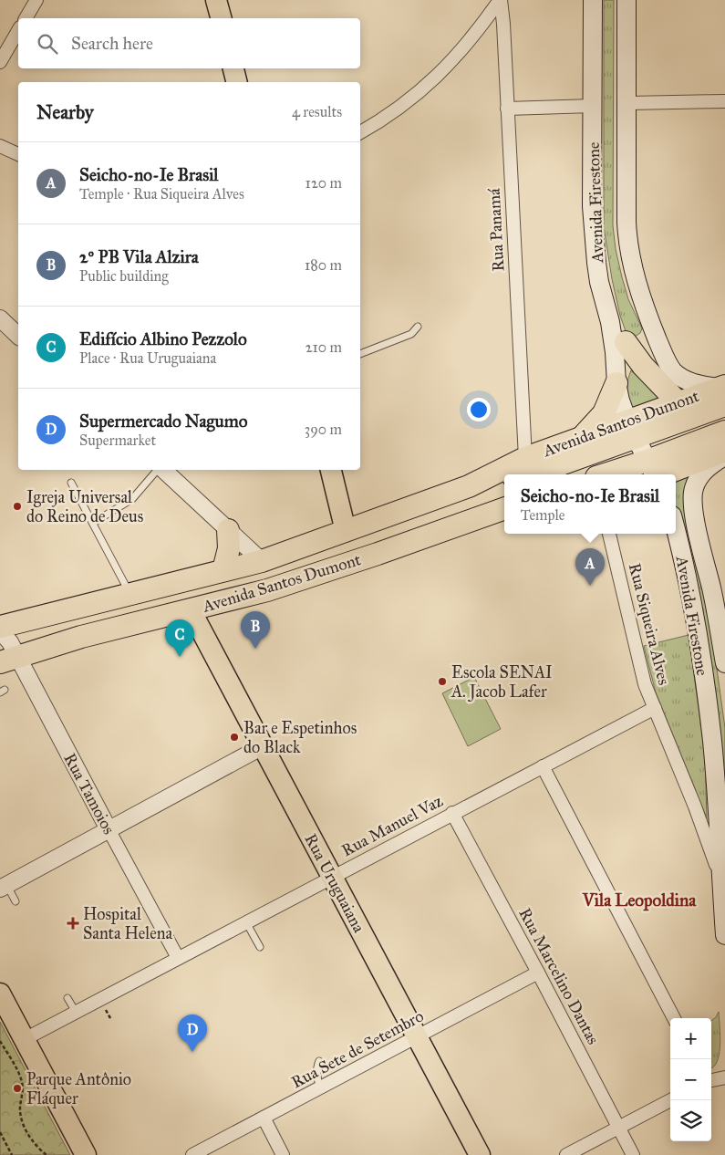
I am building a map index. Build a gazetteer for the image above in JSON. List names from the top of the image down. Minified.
{"streets":{"highway":["Avenida Santos Dumont"],"main road":["Avenida Firestone","Rua Uruguaiana"],"street":["Rua Panamá","Rua Siqueira Alves","Rua Tamoios","Rua Manuel Vaz","Rua Marcelino Dantas","Rua Sete de Setembro"]},"crossings":[["Avenida Firestone","Avenida Santos Dumont"],["Avenida Firestone","Rua Siqueira Alves"],["Rua Panamá","Avenida Santos Dumont"],["Avenida Santos Dumont","Rua Tamoios"],["Avenida Santos Dumont","Rua Uruguaiana"],["Rua Siqueira Alves","Rua Manuel Vaz"],["Rua Tamoios","Rua Manuel Vaz"],["Rua Manuel Vaz","Rua Uruguaiana"],["Rua Manuel Vaz","Rua Marcelino Dantas"],["Rua Uruguaiana","Rua Sete de Setembro"],["Rua Marcelino Dantas","Rua Sete de Setembro"]],"districts":["Vila Leopoldina"],"places":{"other":["Igreja Universal do Reino de Deus","Escola SENAI A. Jacob Lafer","Bar e Espetinhos do Black","Parque Antônio Fláquer"],"health":["Hospital Santa Helena"]},"page":{"search":"Search here","heading":["Nearby","4 results"],"list":[{"mark":"A","name":"Seicho-no-Ie Brasil","note":"Temple · Rua Siqueira Alves","value":"120 m"},{"mark":"B","name":"2º PB Vila Alzira","note":"Public building","value":"180 m"},{"mark":"C","name":"Edifício Albino Pezzolo","note":"Place · Rua Uruguaiana","value":"210 m"},{"mark":"D","name":"Supermercado Nagumo","note":"Supermarket","value":"390 m"}],"popup":["Seicho-no-Ie Brasil","Temple"],"pins":["A","B","C","D"],"map_buttons":["+","−"]}}
